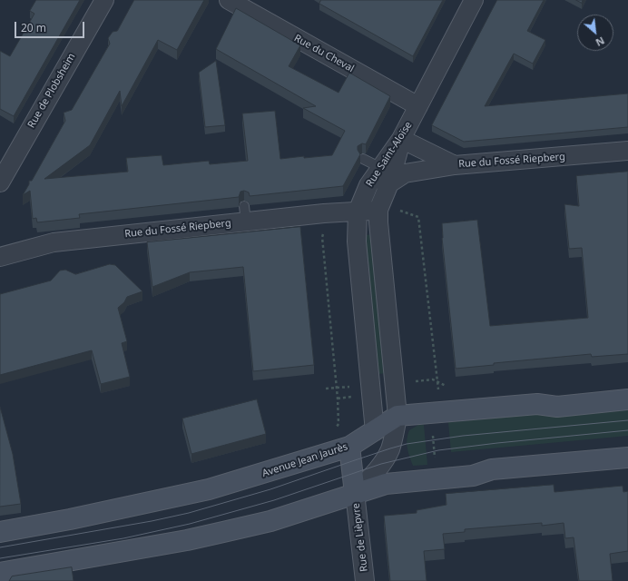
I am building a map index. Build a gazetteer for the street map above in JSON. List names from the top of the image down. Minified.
{"streets":{"main road":["Avenue Jean Jaurès"],"street":["Rue du Cheval","Rue de Plobsheim","Rue Saint-Aloïse","Rue du Fossé Riepberg","Rue de Lièpvre"]},"crossings":[["Rue du Cheval","Rue Saint-Aloïse"],["Rue Saint-Aloïse","Rue du Fossé Riepberg"],["Rue Saint-Aloïse","Avenue Jean Jaurès"]],"scale_bar":"20 m","north":"bottom right"}
